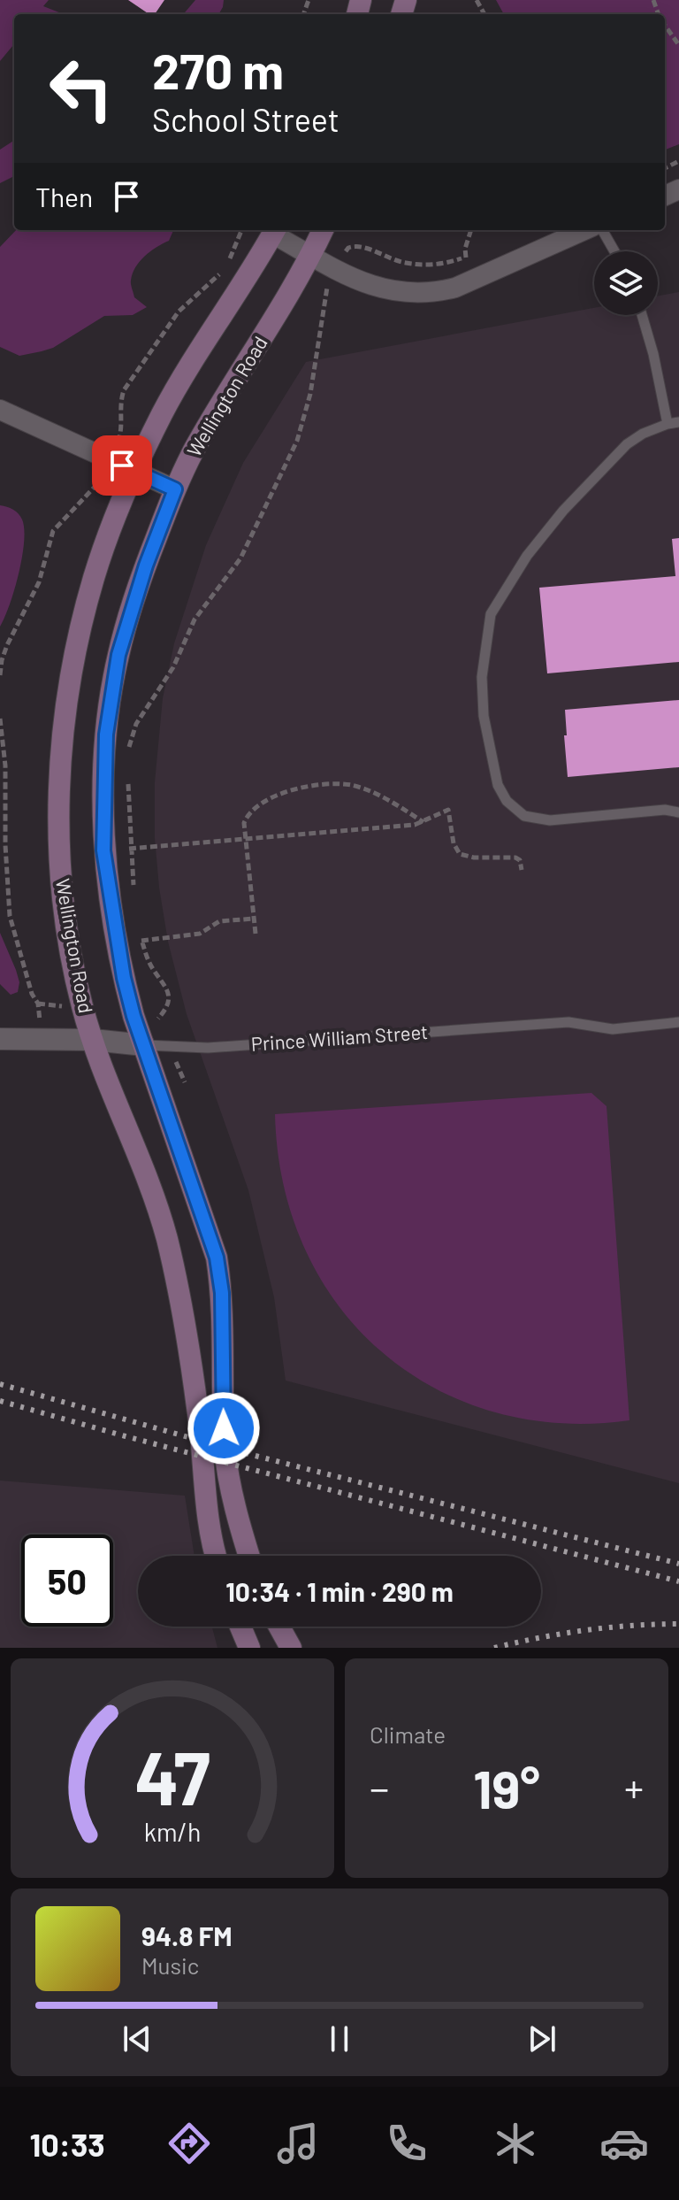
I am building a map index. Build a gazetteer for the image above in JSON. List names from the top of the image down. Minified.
{"streets":{"main road":["Wellington Road"],"street":["Prince William Street"]},"crossings":[["Wellington Road","Prince William Street"]],"page":{"turn":["270 m","School Street"],"then":"Then","limit":"50","trip":"10:34 · 1 min · 290 m","tile":"Climate","heat":["−","19°","+"],"song":["94.8 FM","Music"],"tabs":"10:33","gauge":["47","km/h"]}}
